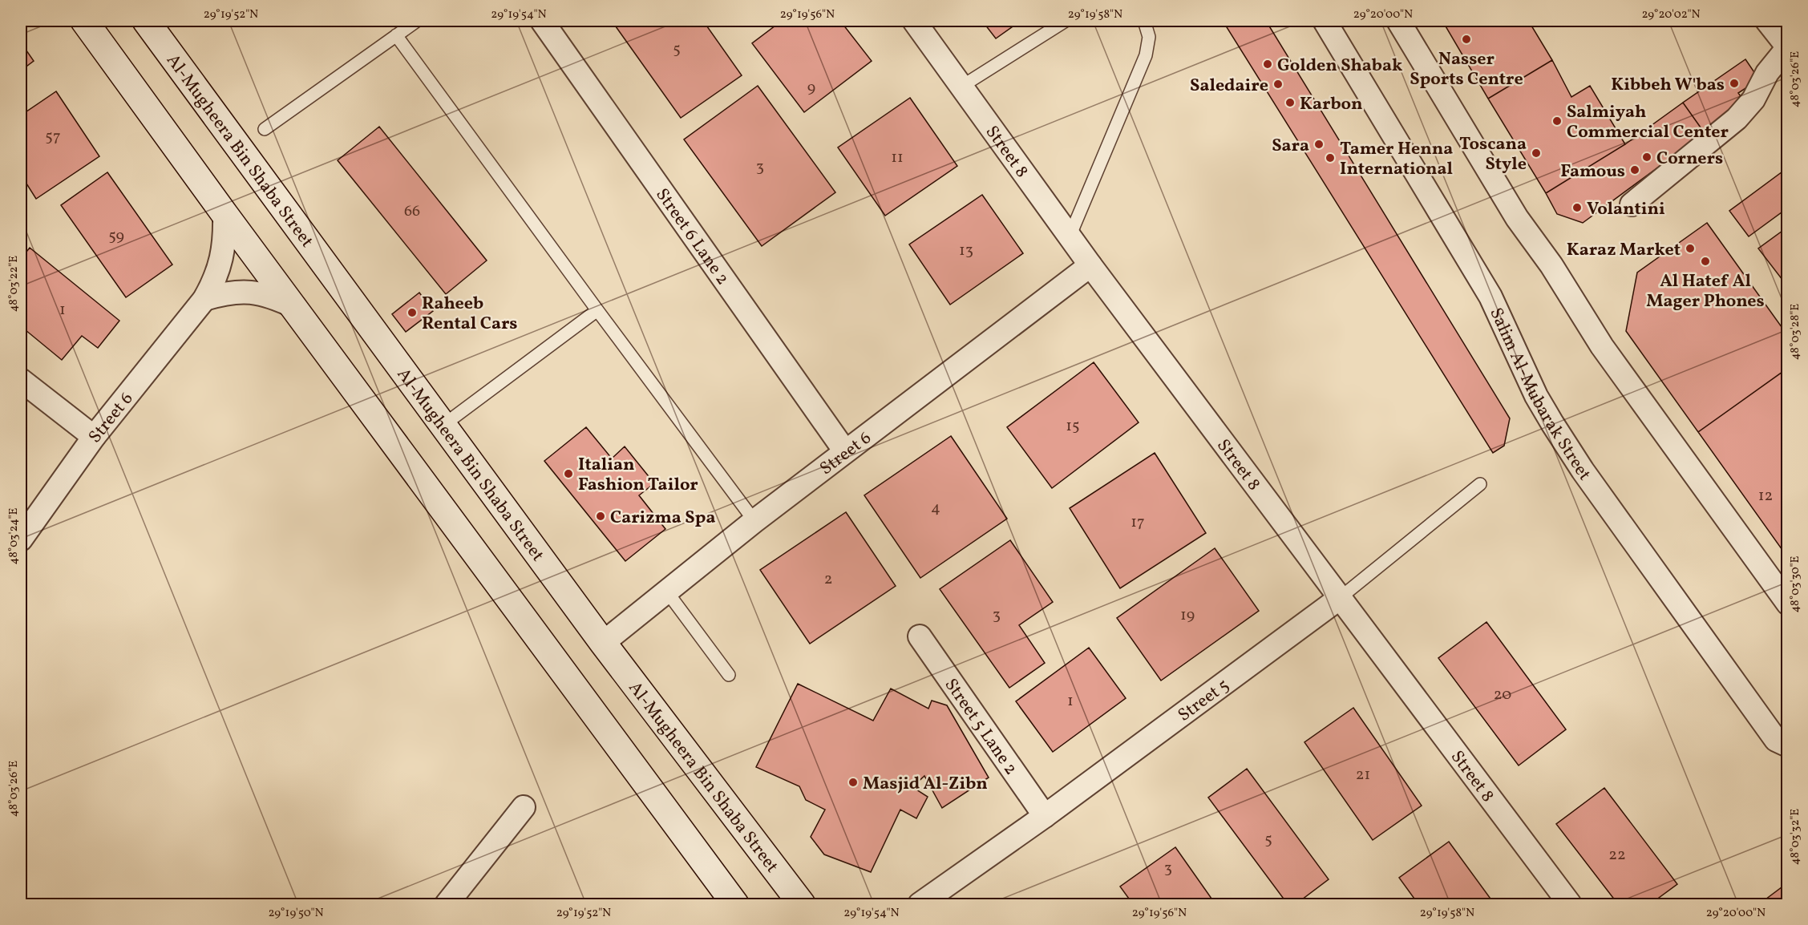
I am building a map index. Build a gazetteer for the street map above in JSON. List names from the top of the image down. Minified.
{"streets":{"main road":["Al-Mugheera Bin Shaba Street"],"street":["Street 8","Street 6 Lane 2","Salim Al-Mubarak Street","Street 6","Street 5","Street 5 Lane 2"]},"crossings":[["Al-Mugheera Bin Shaba Street","Street 6"],["Street 8","Street 6"],["Street 8","Street 5"],["Street 6 Lane 2","Street 6"],["Street 5","Street 5 Lane 2"]],"places":["Nasser Sports Centre","Golden Shabak","Kibbeh W'bas","Saledaire","Karbon","Salmiyah Commercial Center","Sara","Toscana Style","Corners","Tamer Henna International","Famous","Volantini","Karaz Market","Al Hatef Al Mager Phones","Raheeb Rental Cars","Italian Fashion Tailor","Carizma Spa","Masjid Al-Zibn"],"house_numbers":["5","9","57","11","3","66","59","13","1","15","12","4","17","2","3","19","20","1","21","5","22","3"],"coordinates":["29°19'52\"N","29°19'54\"N","29°19'56\"N","29°19'58\"N","29°20'00\"N","29°20'02\"N","48°03'26\"E","48°03'22\"E","48°03'28\"E","48°03'24\"E","48°03'30\"E","48°03'32\"E","29°19'50\"N"]}
